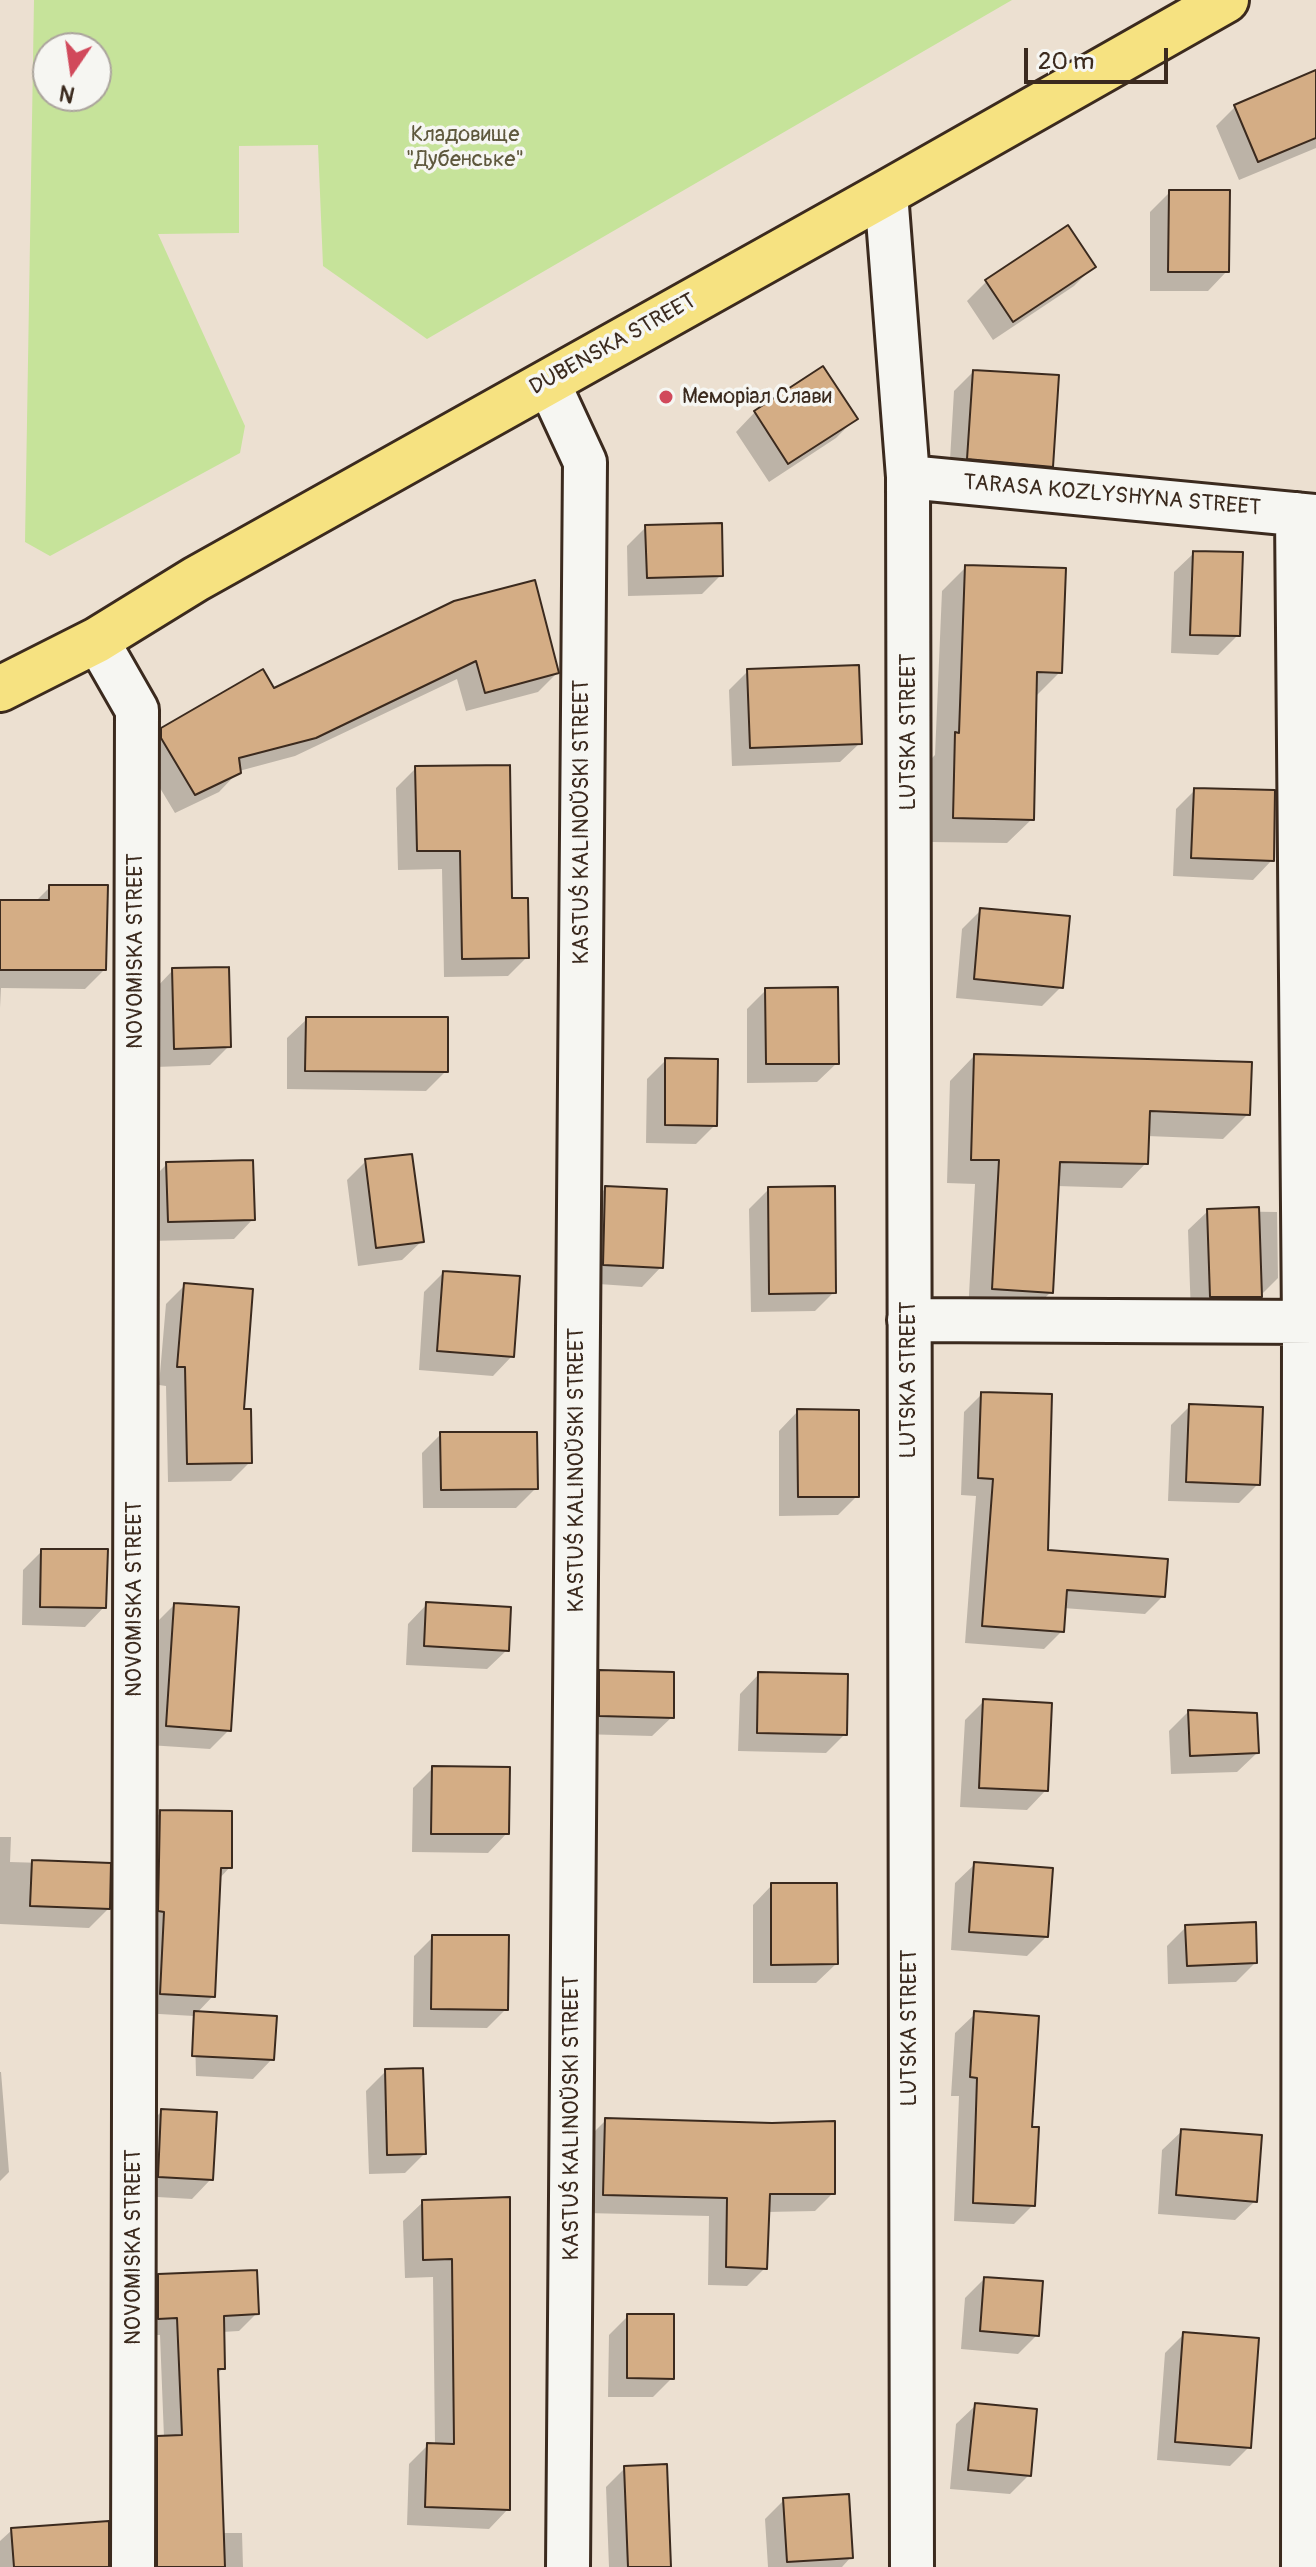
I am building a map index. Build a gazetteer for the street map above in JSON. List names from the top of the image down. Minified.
{"streets":{"main road":["DUBENSKA STREET"],"street":["TARASA KOZLYSHYNA STREET","LUTSKA STREET","KASTUŚ KALINOŬSKI STREET","NOVOMISKA STREET"]},"crossings":[["DUBENSKA STREET","LUTSKA STREET"],["DUBENSKA STREET","KASTUŚ KALINOŬSKI STREET"],["DUBENSKA STREET","NOVOMISKA STREET"],["TARASA KOZLYSHYNA STREET","LUTSKA STREET"]],"parks":["Кладовище \"Дубенське\""],"places":["Меморіал Слави"],"scale_bar":"20 m","north":"bottom"}
